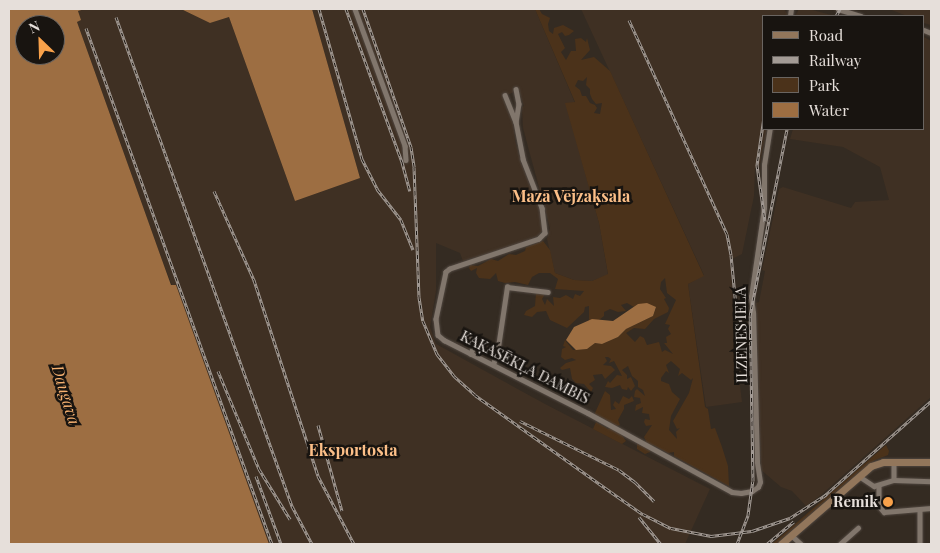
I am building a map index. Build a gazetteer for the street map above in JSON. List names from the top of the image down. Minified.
{"streets":{"street":["ILZENES IELA","KAĶASĒKĻA DAMBIS"]},"crossings":[["ILZENES IELA","KAĶASĒKĻA DAMBIS"]],"districts":["Mazā Vējzaķsala","Eksportosta"],"water":["Daugava"],"places":["Remik"],"legend":["Road","Railway","Park","Water"],"north":"top left"}
